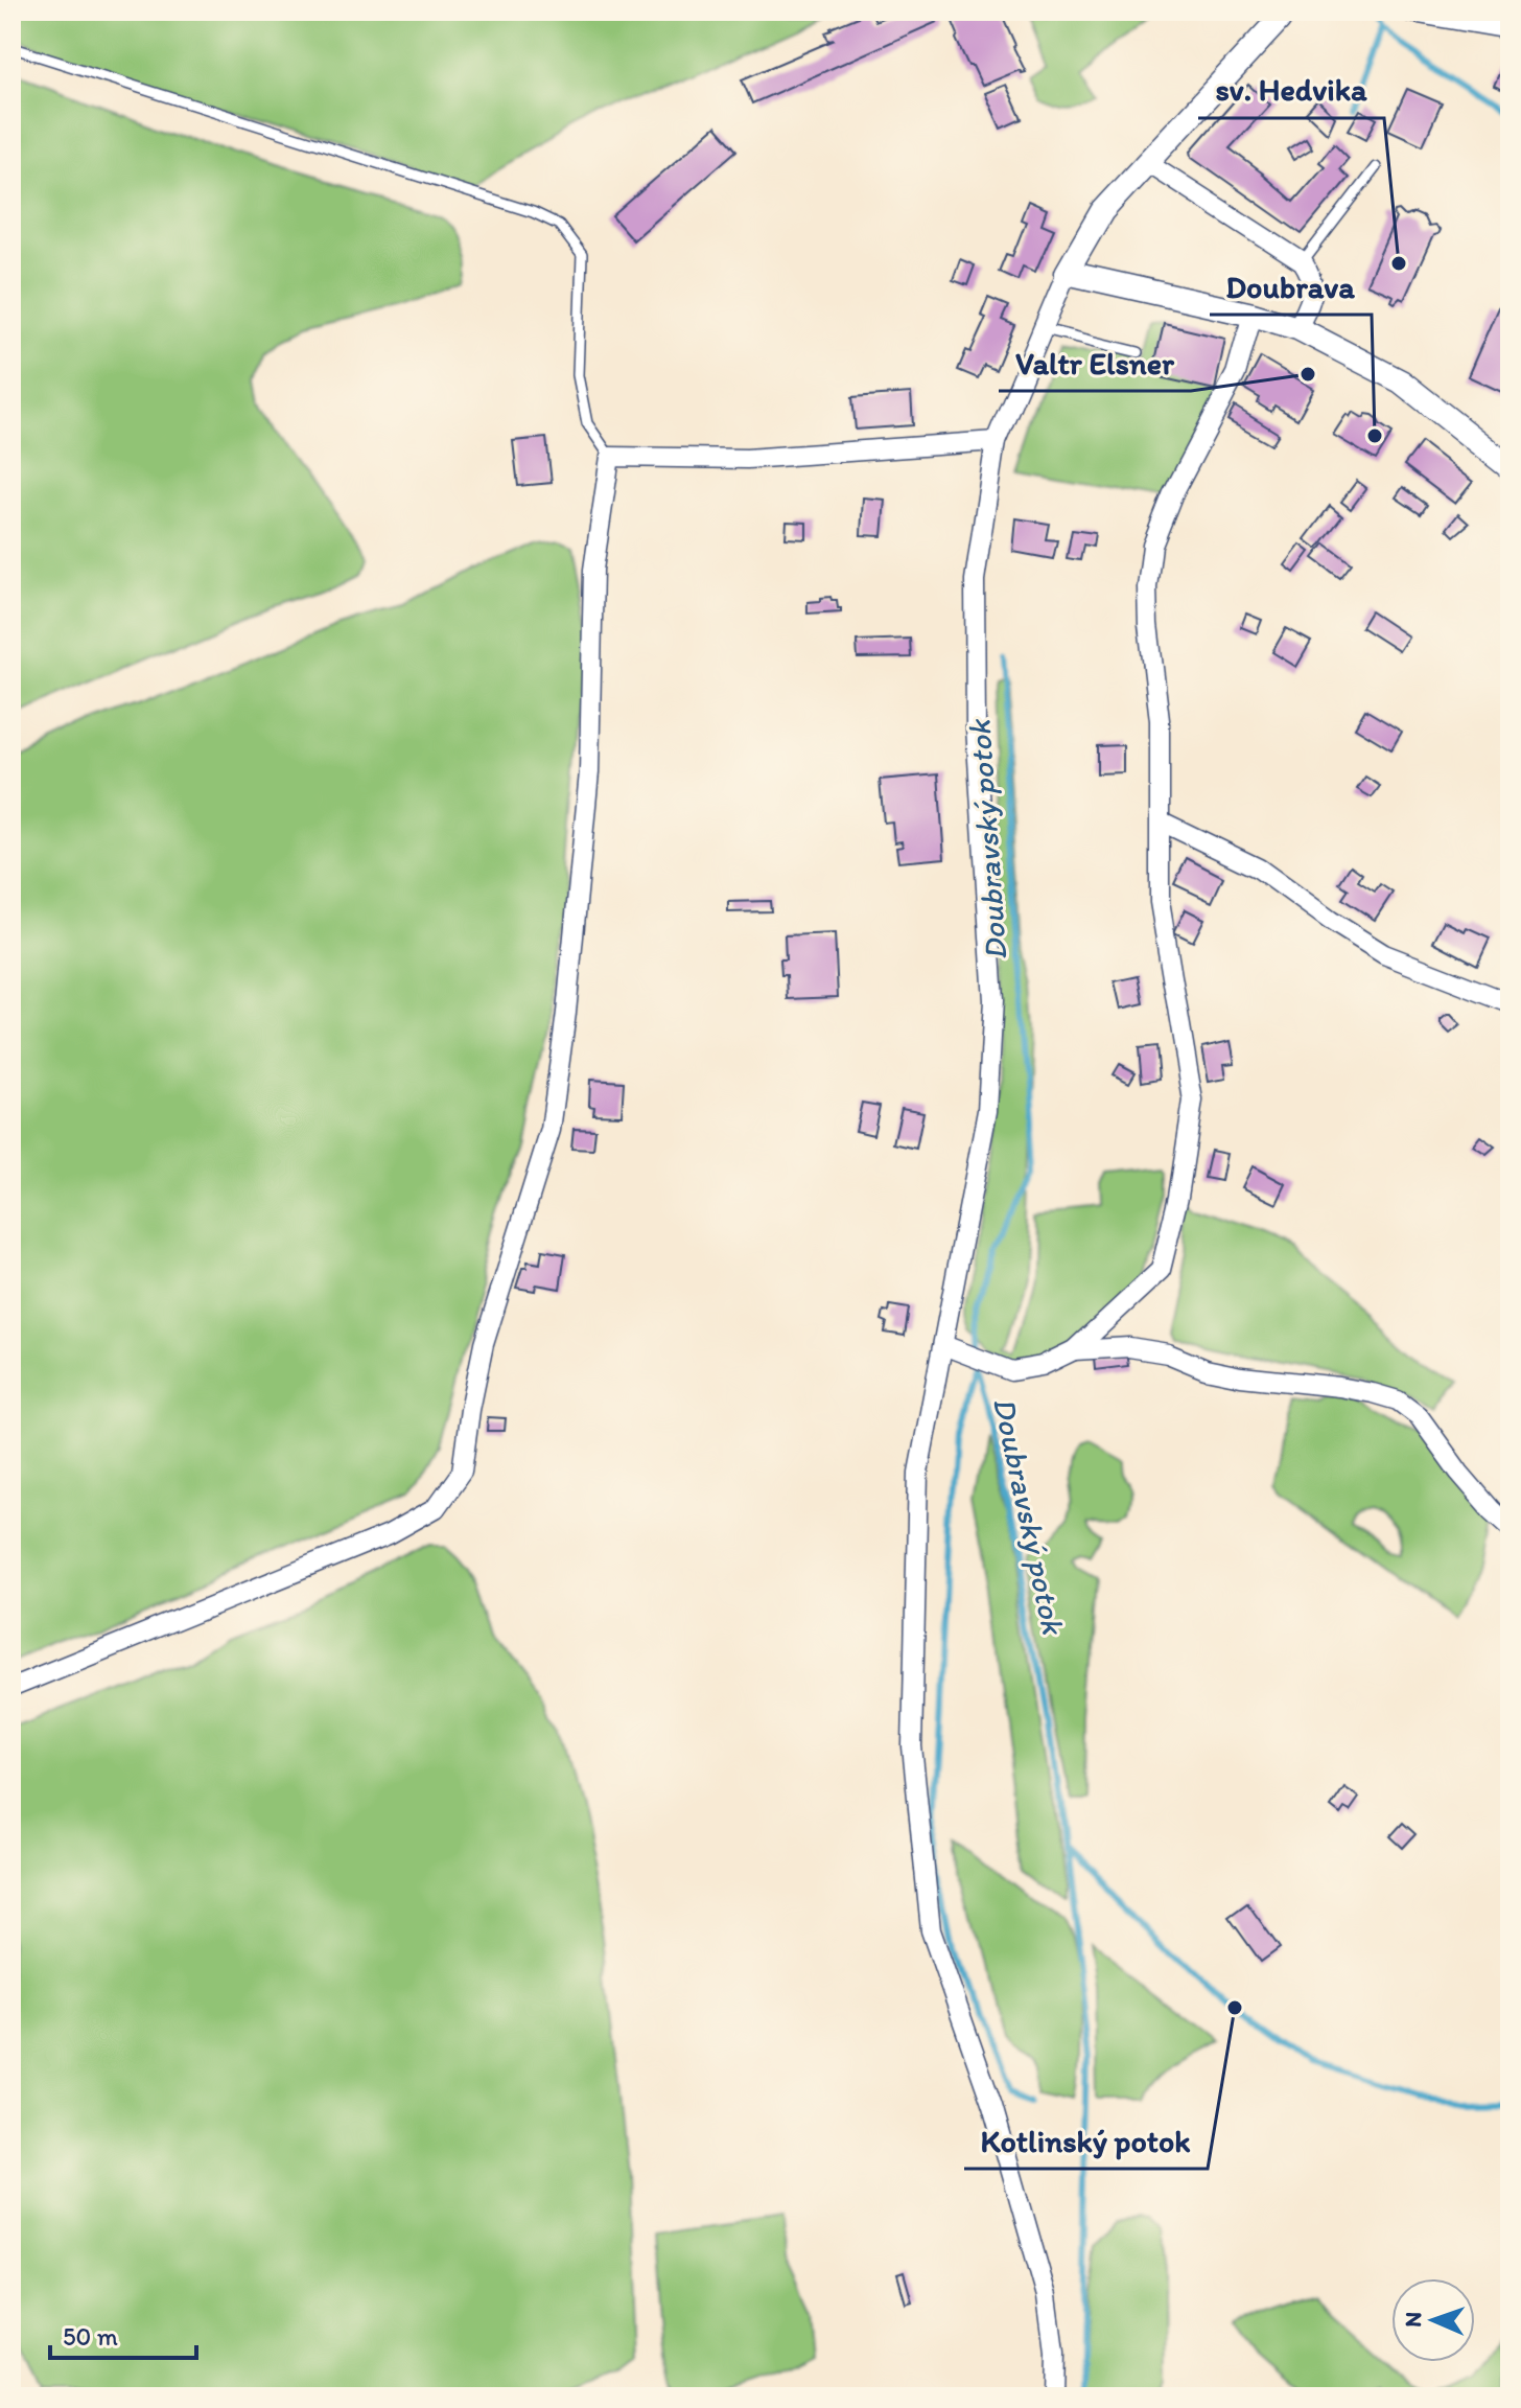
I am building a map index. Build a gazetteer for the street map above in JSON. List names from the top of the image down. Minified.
{"water":["Doubravský potok"],"places":["sv. Hedvika","Valtr Elsner","Doubrava","Kotlinský potok"],"scale_bar":"50 m","north":"left"}
